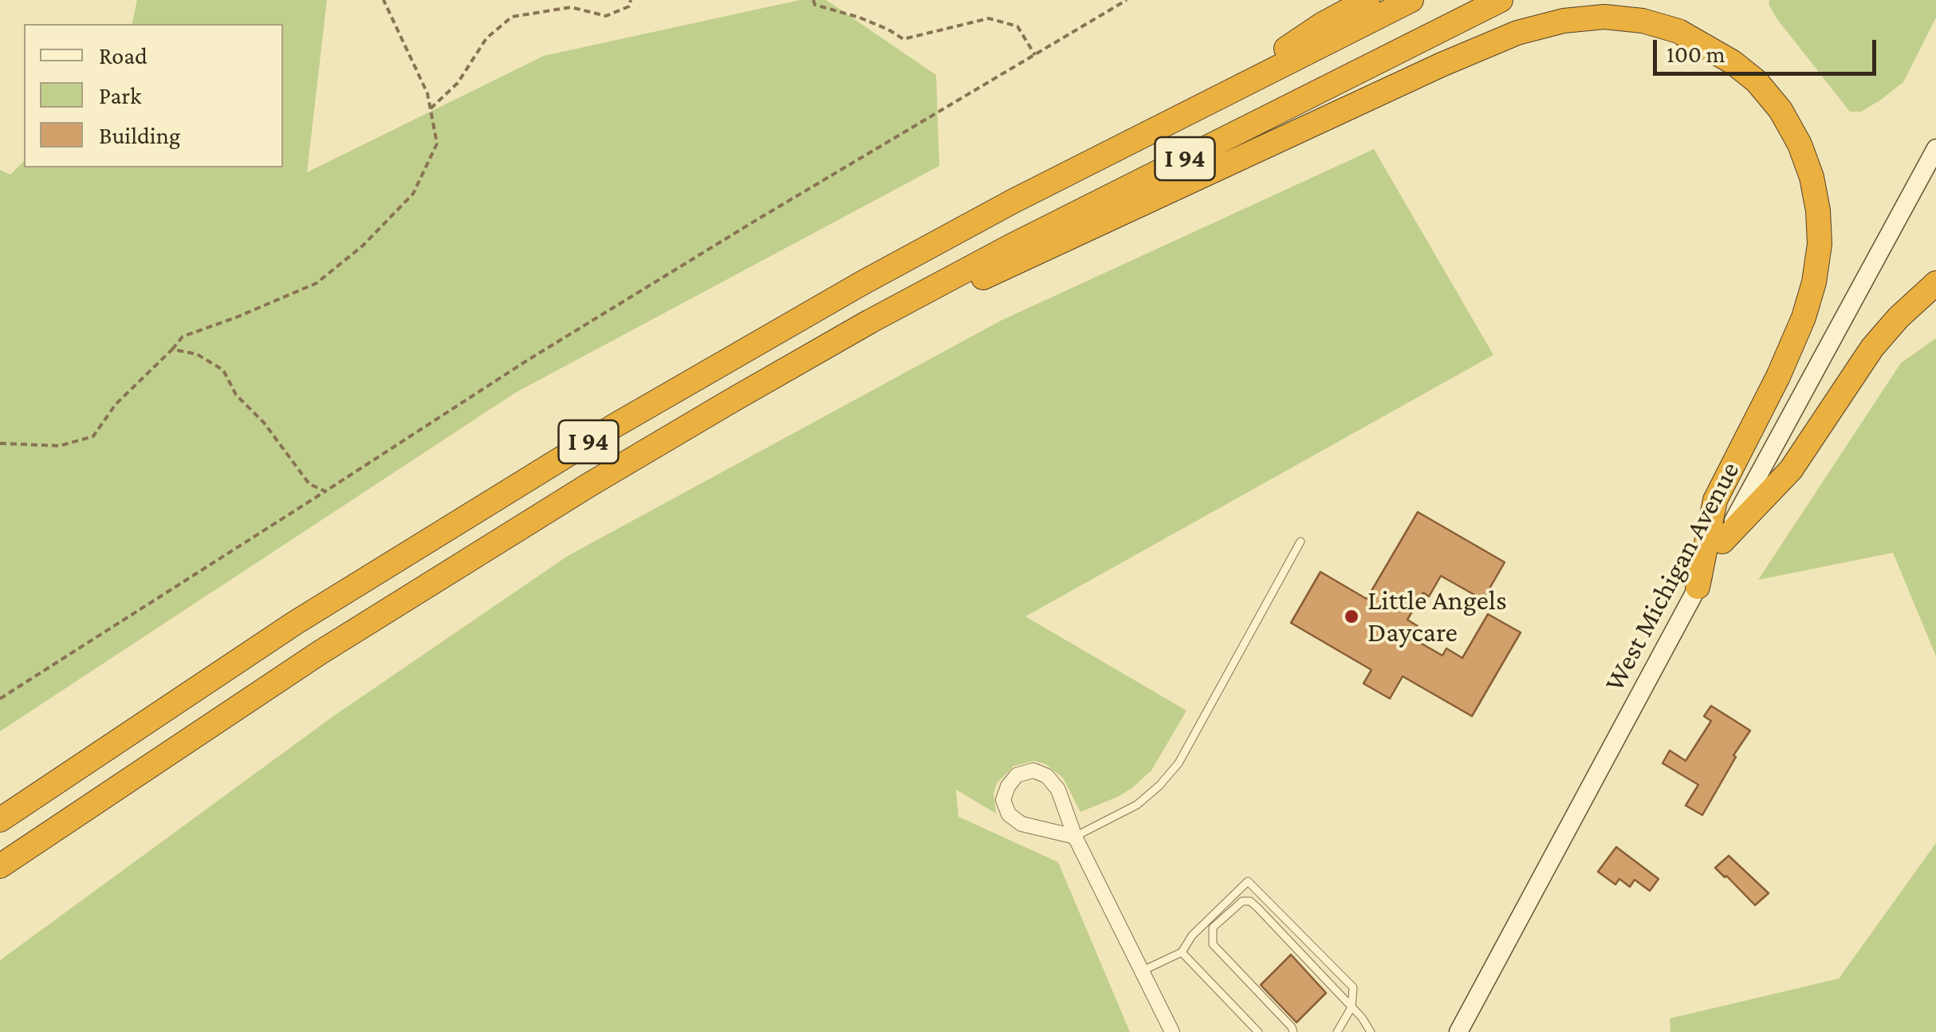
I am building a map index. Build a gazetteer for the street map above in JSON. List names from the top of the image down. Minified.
{"streets":{"highway":["I 94"],"main road":["West Michigan Avenue"]},"places":["Little Angels Daycare"],"legend":["Road","Park","Building"],"scale_bar":"100 m"}
